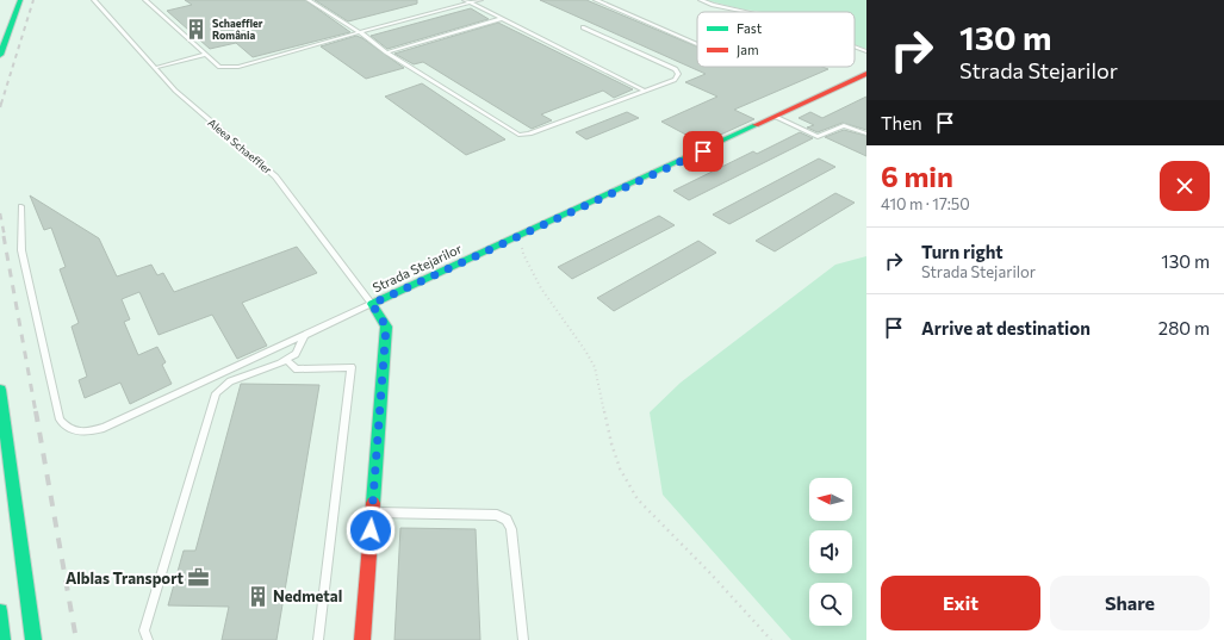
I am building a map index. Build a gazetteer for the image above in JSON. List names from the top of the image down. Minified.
{"streets":{"main road":["Strada Stejarilor"],"lane":["Aleea Schaeffler"]},"crossings":[["Aleea Schaeffler","Strada Stejarilor"]],"places":{"building":["Schaeffler România","Nedmetal"],"office":["Alblas Transport"]},"legend":["Fast","Jam"],"north":"left","page":{"turn":["130 m","Strada Stejarilor"],"then":"Then","heading":["6 min","410 m · 17:50"],"list":[{"name":"Turn right","note":"Strada Stejarilor","value":"130 m"},{"name":"Arrive at destination","value":"280 m"}],"buttons":["Exit","Share"]}}
